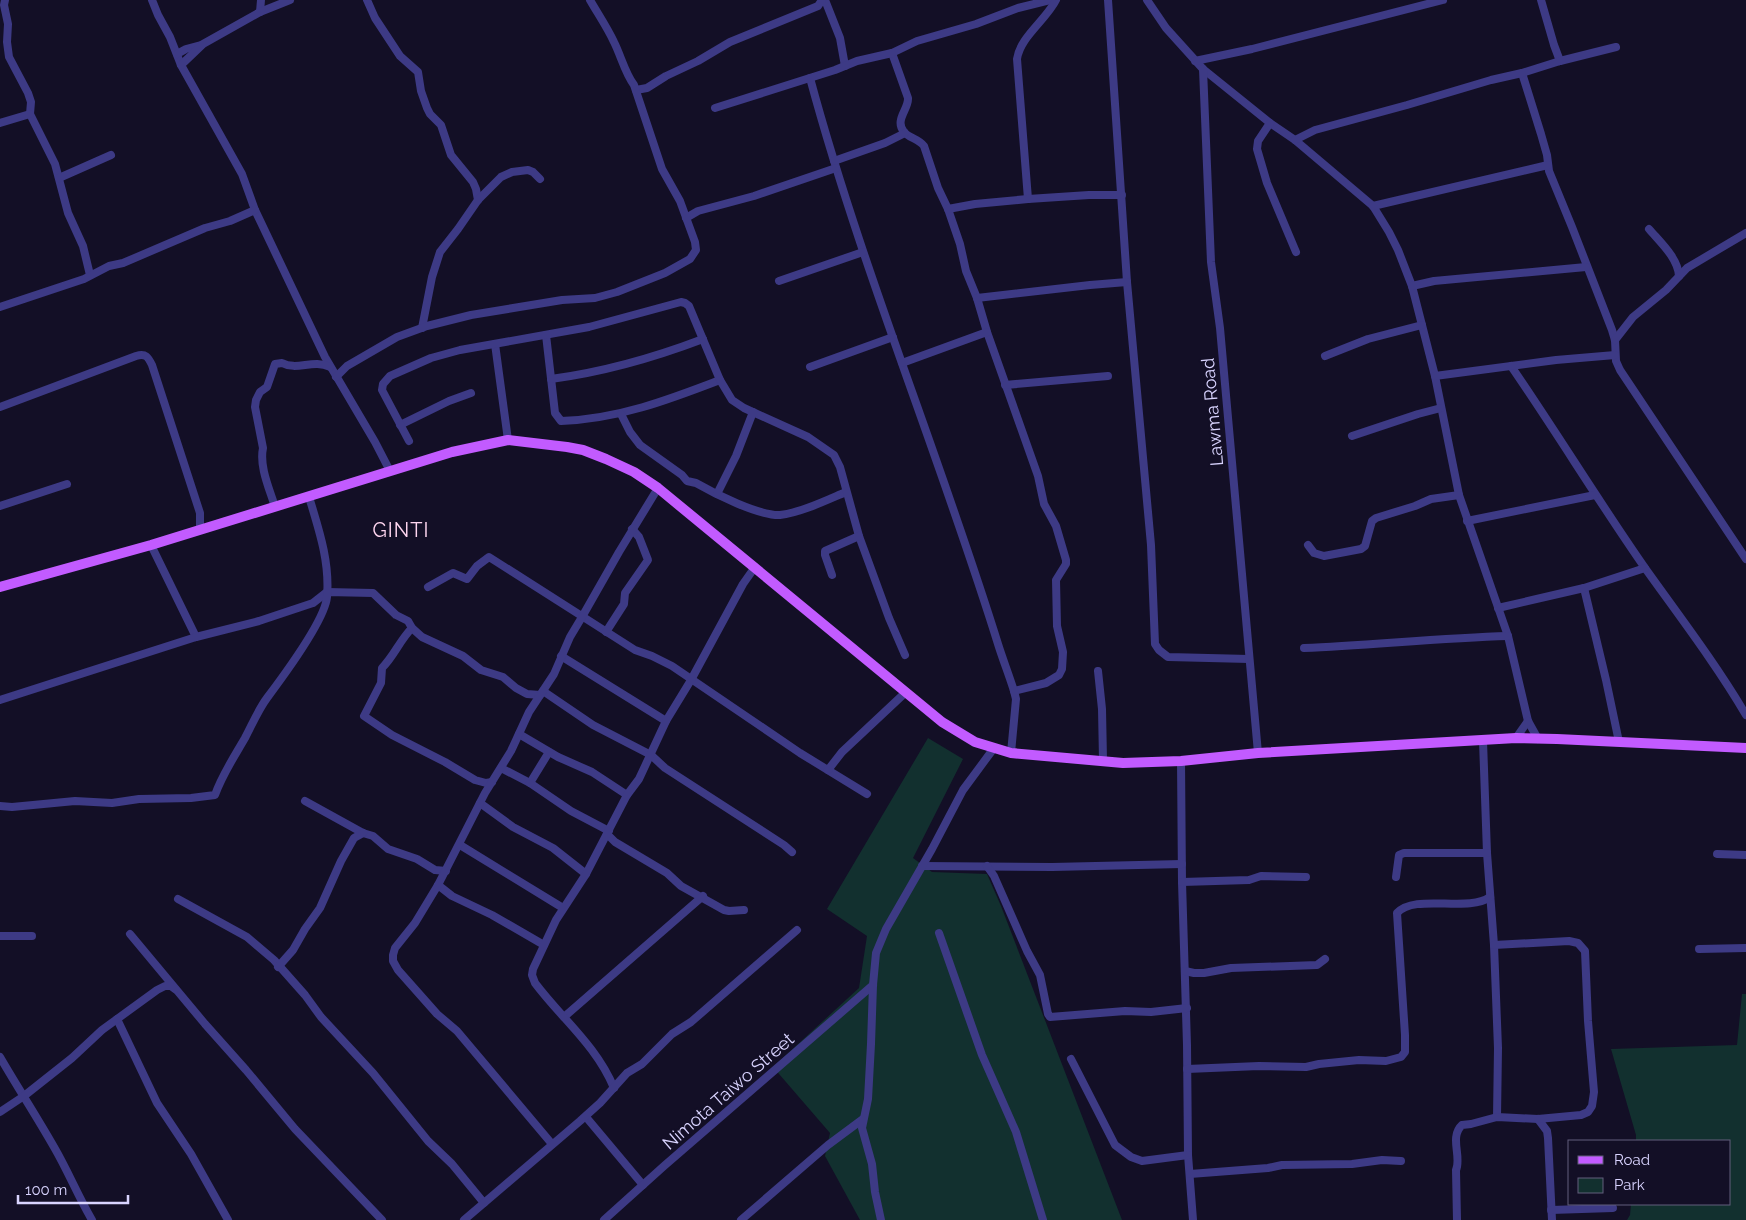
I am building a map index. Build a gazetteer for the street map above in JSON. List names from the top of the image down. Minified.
{"streets":{"street":["Lawma Road","Nimota Taiwo Street"]},"districts":["GINTI"],"legend":["Road","Park"],"scale_bar":"100 m"}
